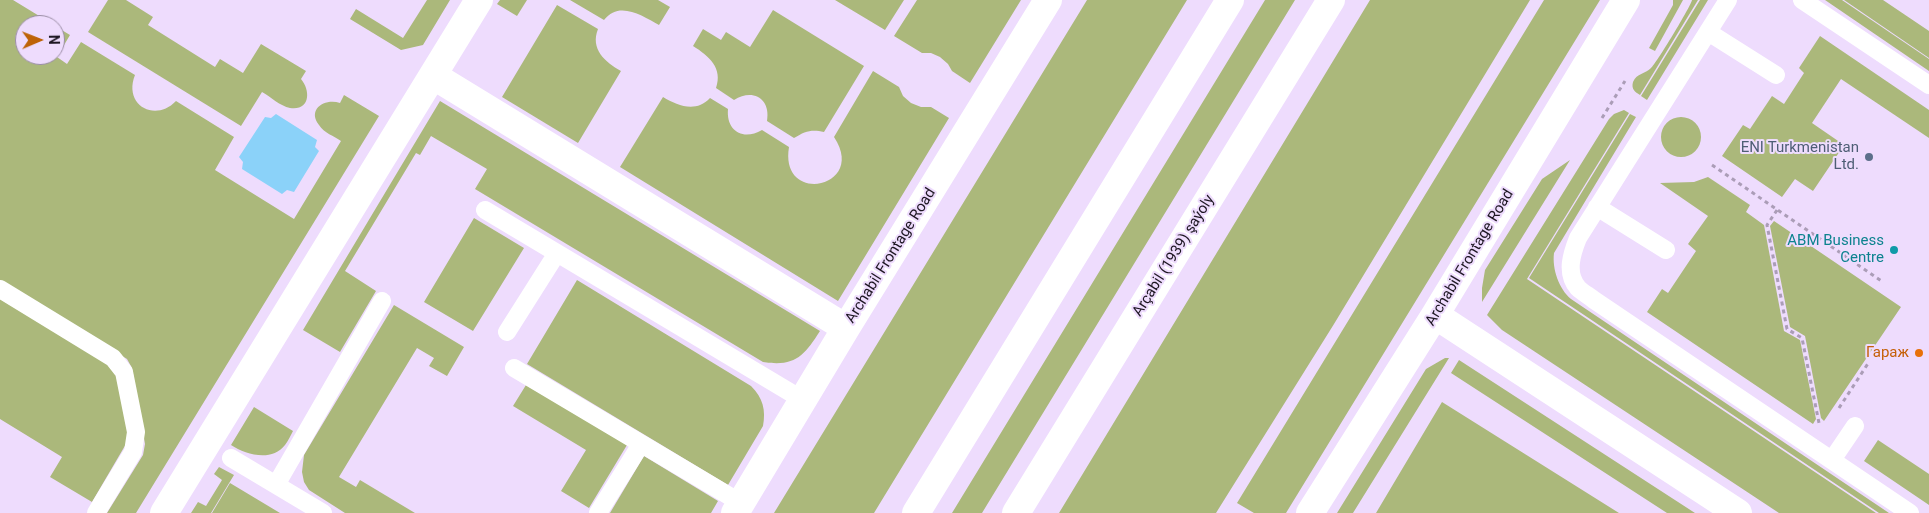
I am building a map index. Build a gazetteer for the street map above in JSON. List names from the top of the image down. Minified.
{"streets":{"street":["Archabil Frontage Road","Arçabil (1939) şaýoly"]},"places":["ENI Turkmenistan Ltd.","ABM Business Centre","Гараж"],"north":"right"}
